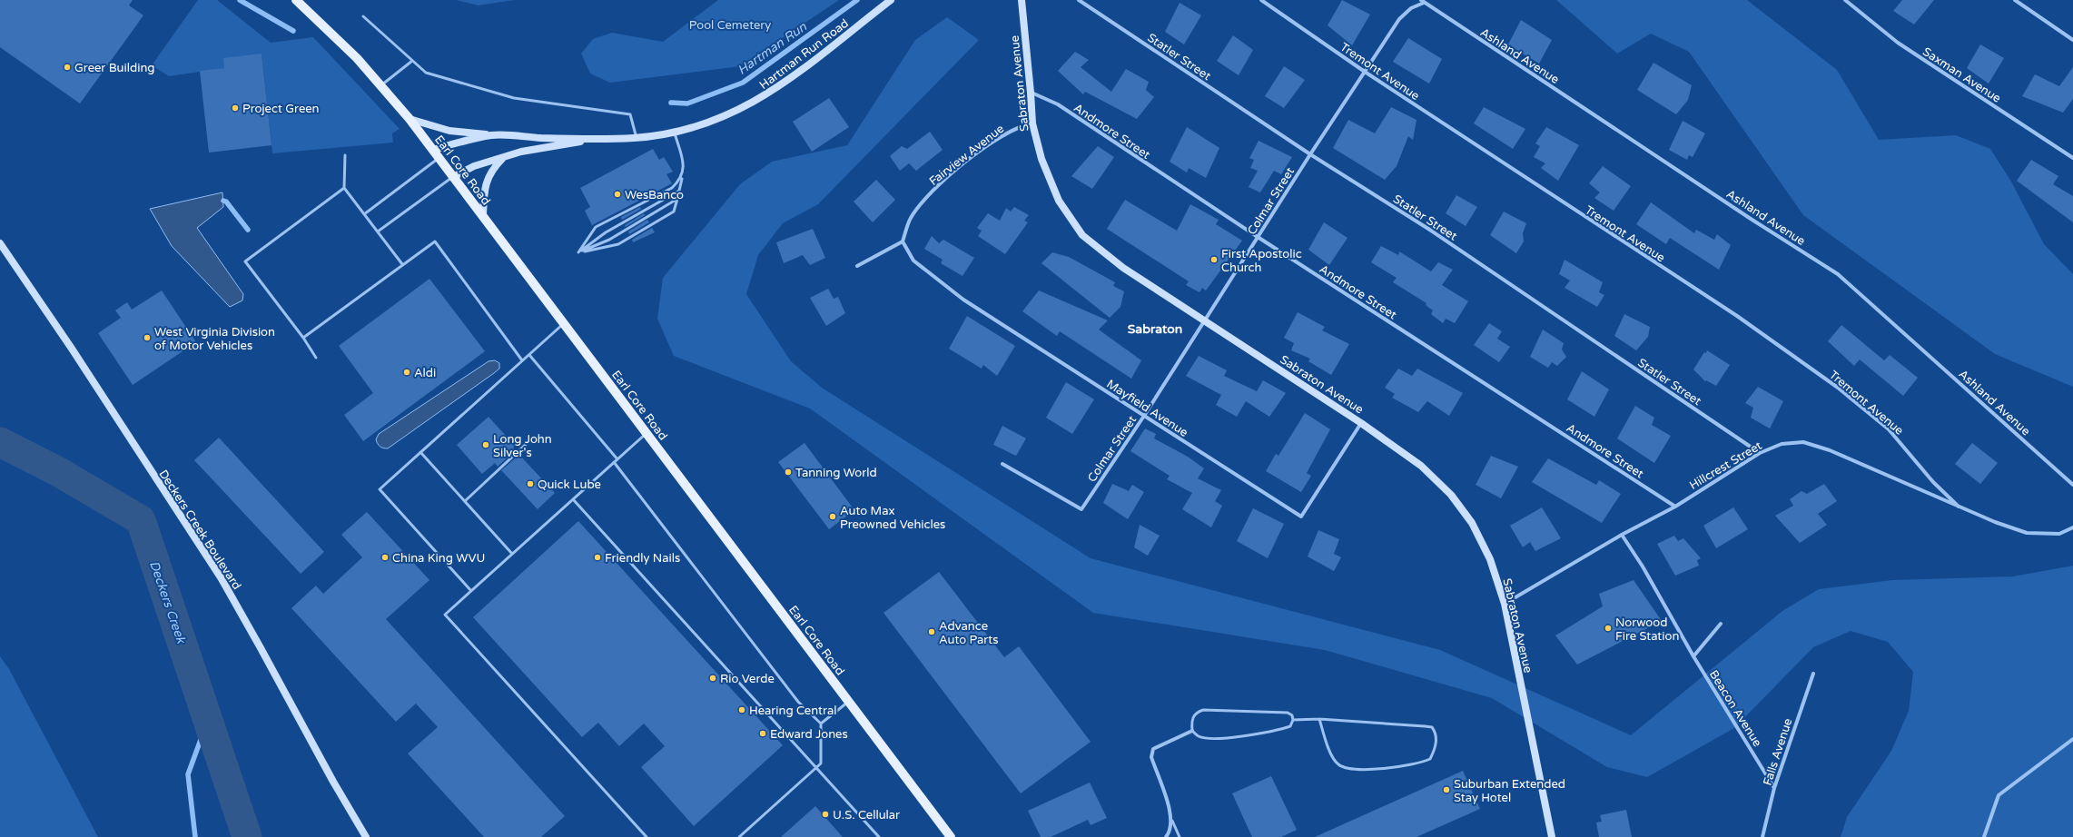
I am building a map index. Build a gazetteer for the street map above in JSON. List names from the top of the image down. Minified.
{"streets":{"main road":["Earl Core Road"],"street":["Hartman Run Road","Ashland Avenue","Statler Street","Tremont Avenue","Saxman Avenue","Sabraton Avenue","Andmore Street","Fairview Avenue","Colmar Street","Mayfield Avenue","Hillcrest Street","Deckers Creek Boulevard","Beacon Avenue","Falls Avenue"]},"crossings":[["Hartman Run Road","Earl Core Road"],["Ashland Avenue","Colmar Street"],["Statler Street","Colmar Street"],["Statler Street","Hillcrest Street"],["Tremont Avenue","Colmar Street"],["Tremont Avenue","Hillcrest Street"],["Sabraton Avenue","Andmore Street"],["Sabraton Avenue","Fairview Avenue"],["Sabraton Avenue","Colmar Street"],["Sabraton Avenue","Mayfield Avenue"],["Sabraton Avenue","Hillcrest Street"],["Andmore Street","Colmar Street"],["Andmore Street","Hillcrest Street"],["Fairview Avenue","Mayfield Avenue"],["Colmar Street","Mayfield Avenue"],["Hillcrest Street","Beacon Avenue"],["Beacon Avenue","Falls Avenue"]],"districts":["Sabraton"],"water":["Hartman Run","Deckers Creek"],"parks":["Pool Cemetery"],"places":["Greer Building","Project Green","WesBanco","First Apostolic Church","West Virginia Division of Motor Vehicles","Aldi","Long John Silver's","Tanning World","Quick Lube","Auto Max Preowned Vehicles","China King WVU","Friendly Nails","Norwood Fire Station","Advance Auto Parts","Rio Verde","Hearing Central","Edward Jones","Suburban Extended Stay Hotel","U.S. Cellular"]}
